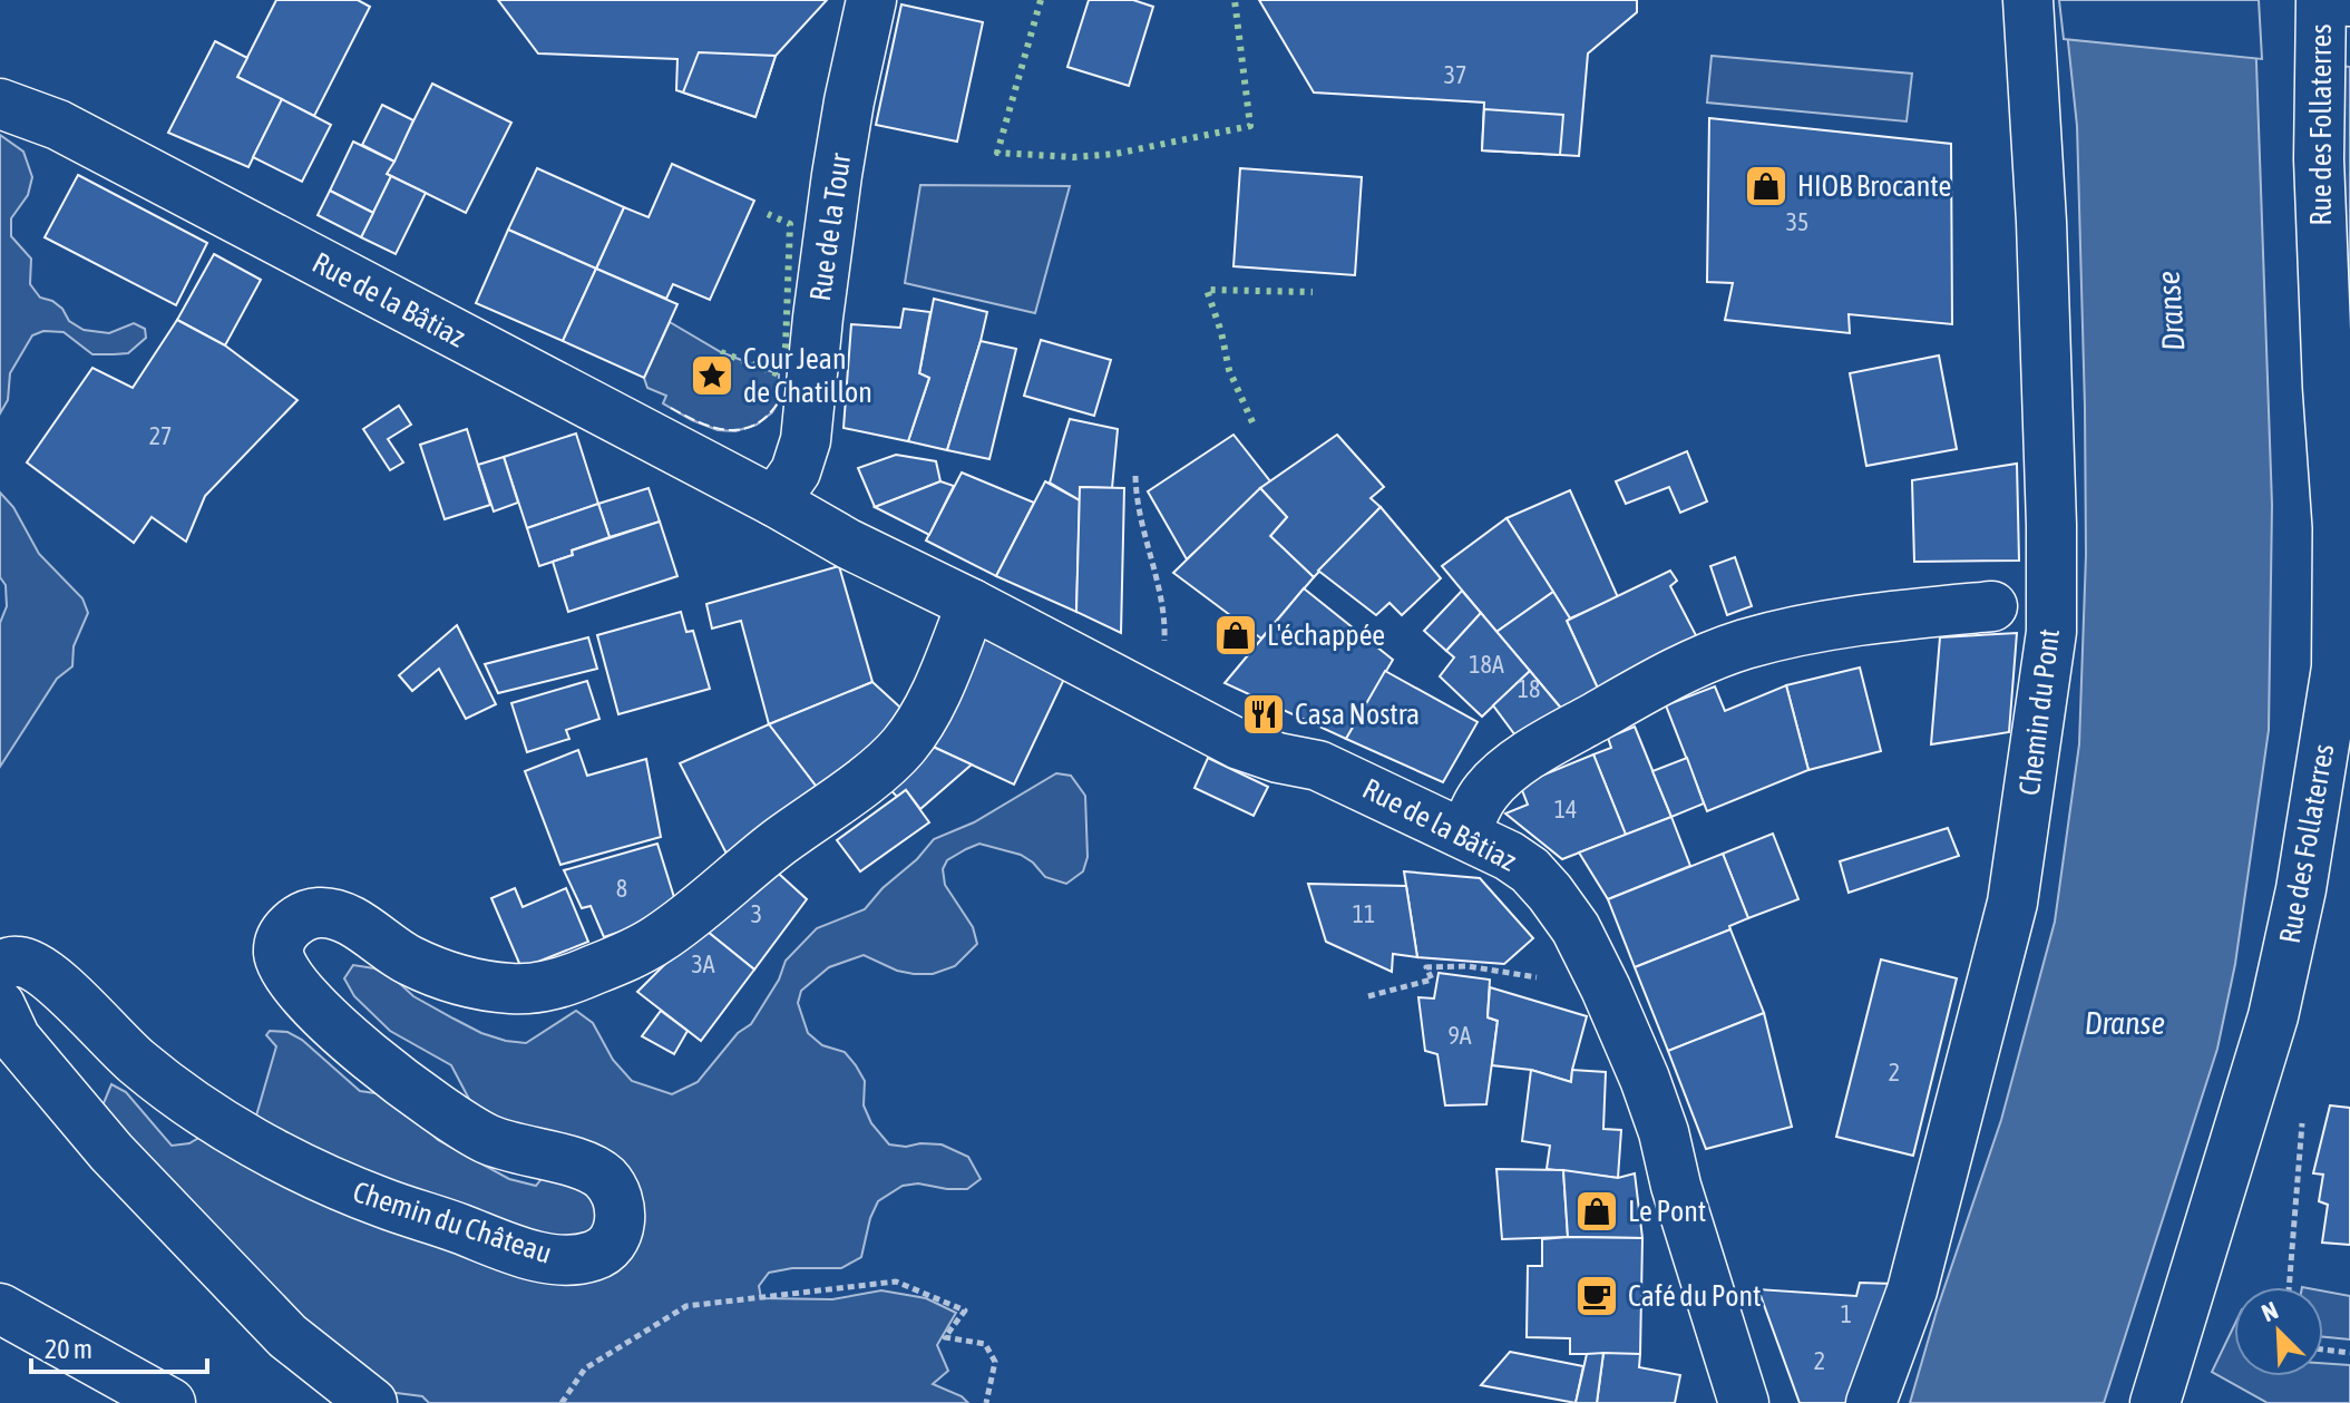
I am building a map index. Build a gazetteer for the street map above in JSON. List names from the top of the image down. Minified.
{"streets":{"street":["Rue des Follaterres","Rue de la Tour","Rue de la Bâtiaz","Chemin du Pont","Chemin du Château"]},"crossings":[["Rue de la Tour","Rue de la Bâtiaz"],["Rue de la Bâtiaz","Chemin du Château"]],"water":["Dranse"],"places":{"shop":["HIOB Brocante","L'échappée","Le Pont"],"place":["Cour Jean de Chatillon"],"restaurant":["Casa Nostra"],"cafe":["Café du Pont"]},"house_numbers":["37","35","27","18A","18","14","8","3","11","3A","9A","2","1","2"],"scale_bar":"20 m","north":"top left"}
